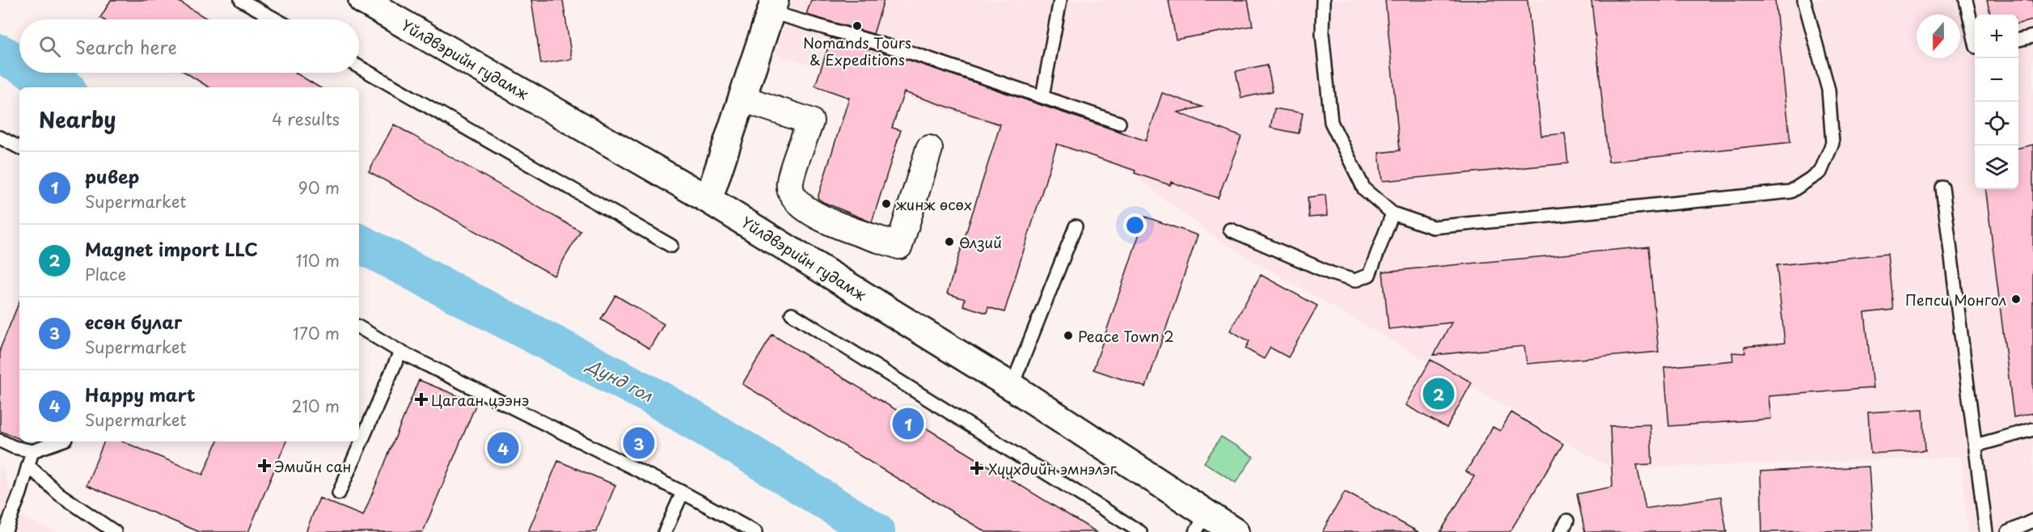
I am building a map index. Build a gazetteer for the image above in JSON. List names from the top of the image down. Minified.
{"streets":{"main road":["Yйлдвэрийн гудамж"]},"water":["Дунд гол"],"places":{"other":["Nomands Tours & Expeditions","жинж өсөх","Өлзий","Пепси Монгол","Peace Town 2"],"health":["Цагаан цээнэ","Эмийн сан","Хүүхдийн эмнэлэг"]},"north":"bottom","page":{"map_buttons":["+","−"],"search":"Search here","heading":["Nearby","4 results"],"list":[{"mark":"1","name":"ривер","note":"Supermarket","value":"90 m"},{"mark":"2","name":"Magnet import LLC","note":"Place","value":"110 m"},{"mark":"3","name":"есөн булаг","note":"Supermarket","value":"170 m"},{"mark":"4","name":"Happy mart","note":"Supermarket","value":"210 m"}],"pins":["2","1","3","4"]}}
